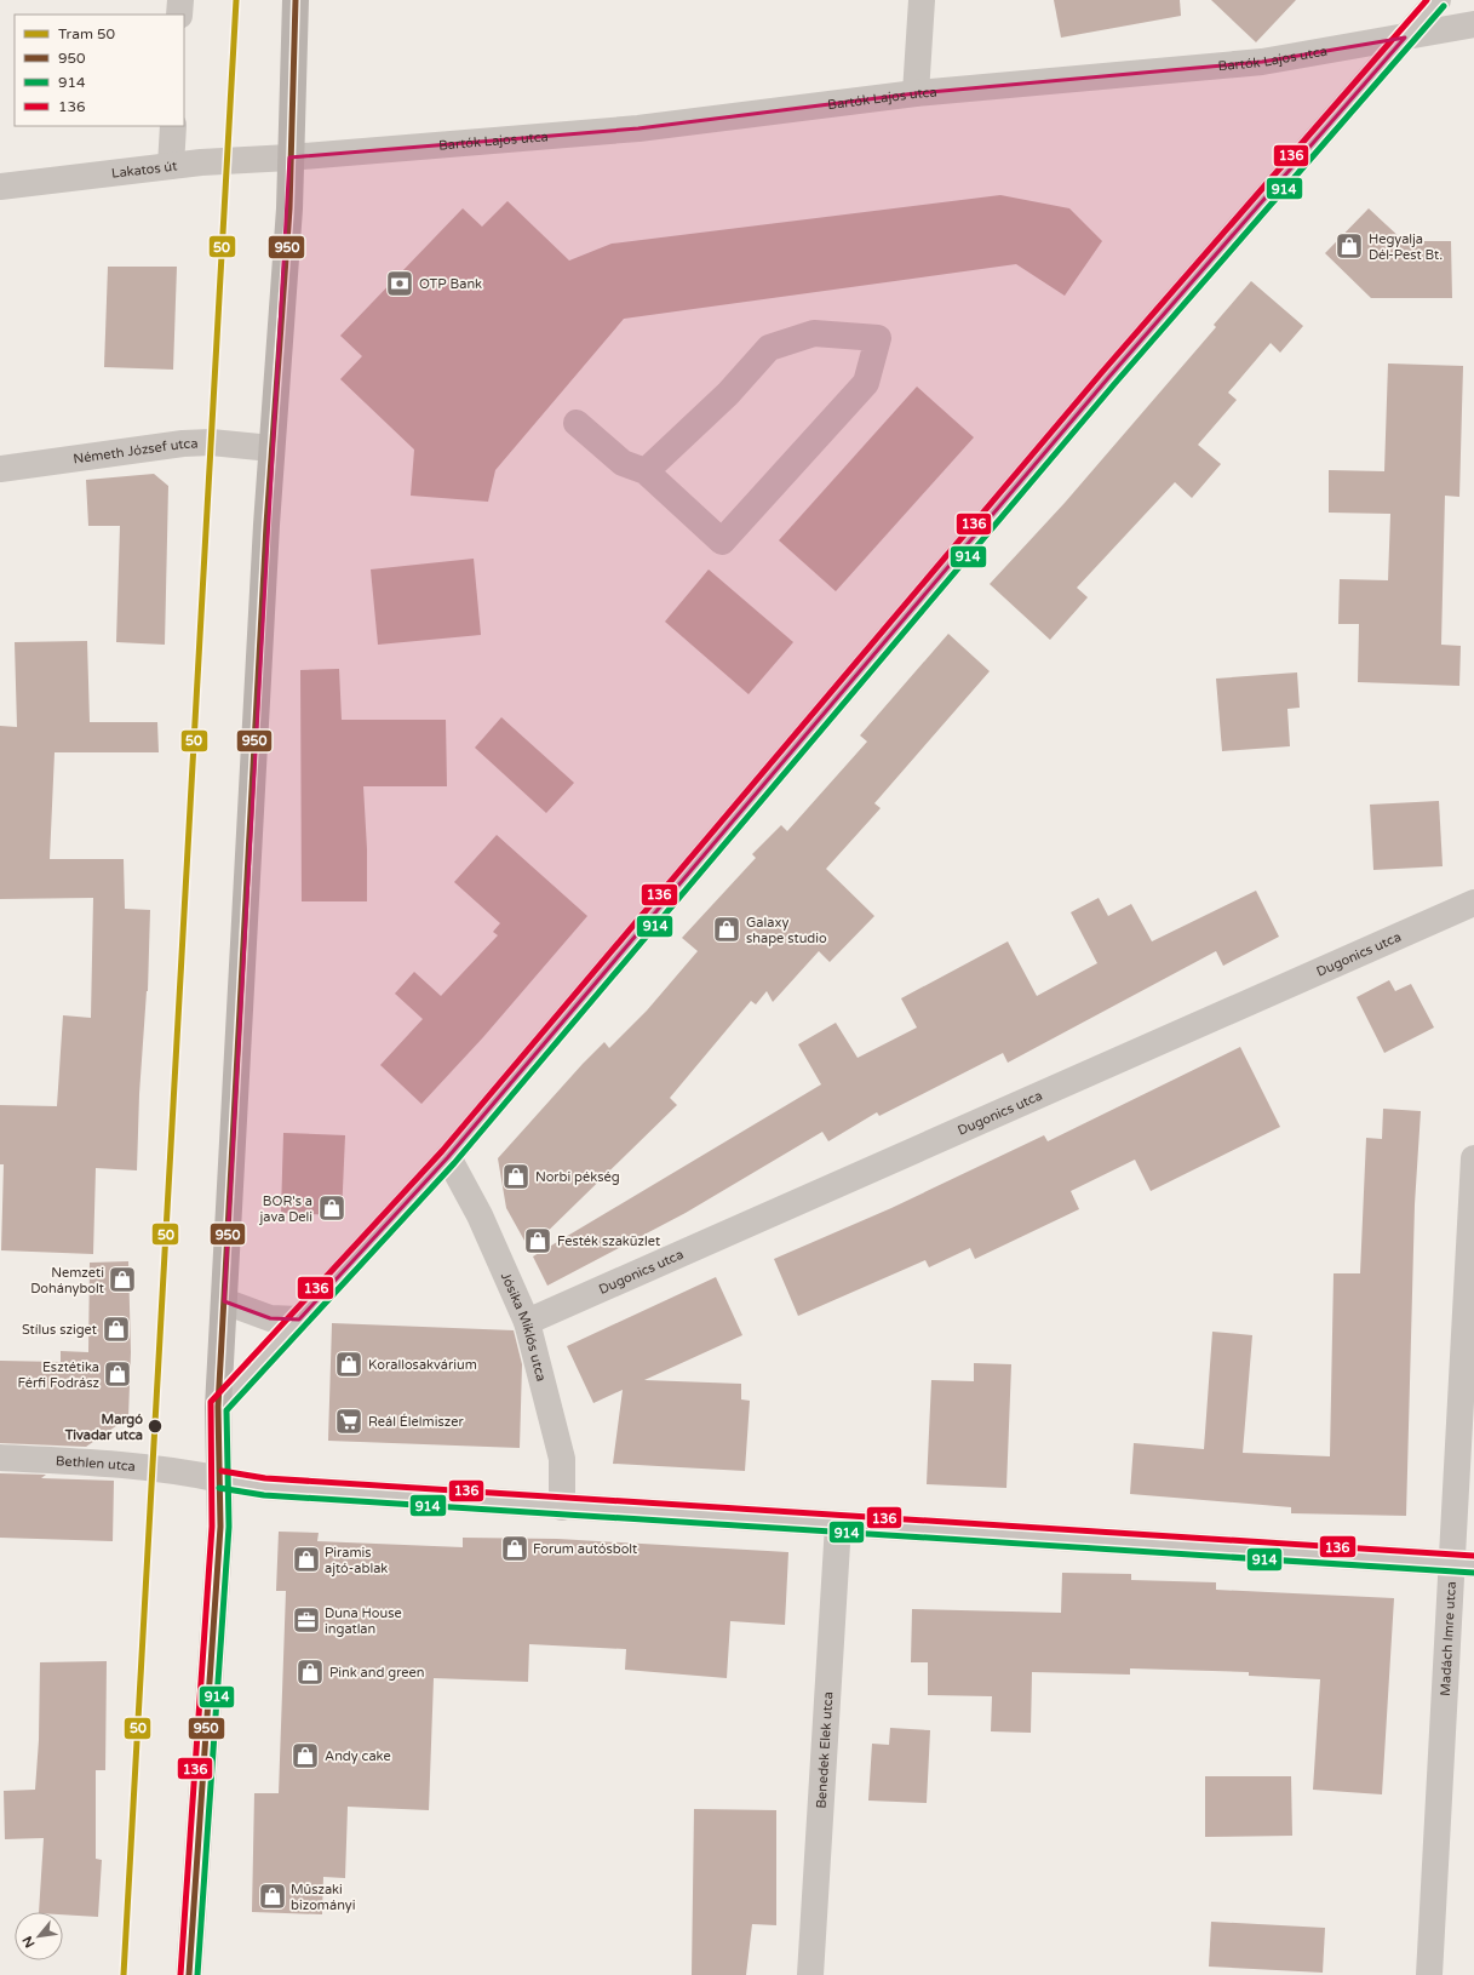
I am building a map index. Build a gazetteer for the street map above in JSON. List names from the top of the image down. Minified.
{"streets":{"street":["Bartók Lajos utca","Lakatos út","Németh József utca","Dugonics utca","Jósika Miklós utca","Bethlen utca","Madách Imre utca","Benedek Elek utca"]},"crossings":[["Bartók Lajos utca","Lakatos út"],["Dugonics utca","Jósika Miklós utca"],["Jósika Miklós utca","Bethlen utca"],["Bethlen utca","Madách Imre utca"],["Bethlen utca","Benedek Elek utca"]],"places":{"shop":["Hegyalja Dél-Pest Bt.","Galaxy shape studio","Norbi pékség","BOR's a java Deli","Festék szaküzlet","Nemzeti Dohánybolt","Stílus sziget","Korallosakvárium","Esztétika Férfi Fodrász","Forum autósbolt","Piramis ajtó-ablak","Pink and green","Andy cake","Műszaki bizományi"],"bank":["OTP Bank"],"supermarket":["Reál Élelmiszer"],"other":["Margó Tivadar utca"],"office":["Duna House ingatlan"]},"lines":["tram line 50","transit line 950","transit line 136","transit line 914"],"legend":["Tram 50","950","914","136"],"north":"bottom left"}
